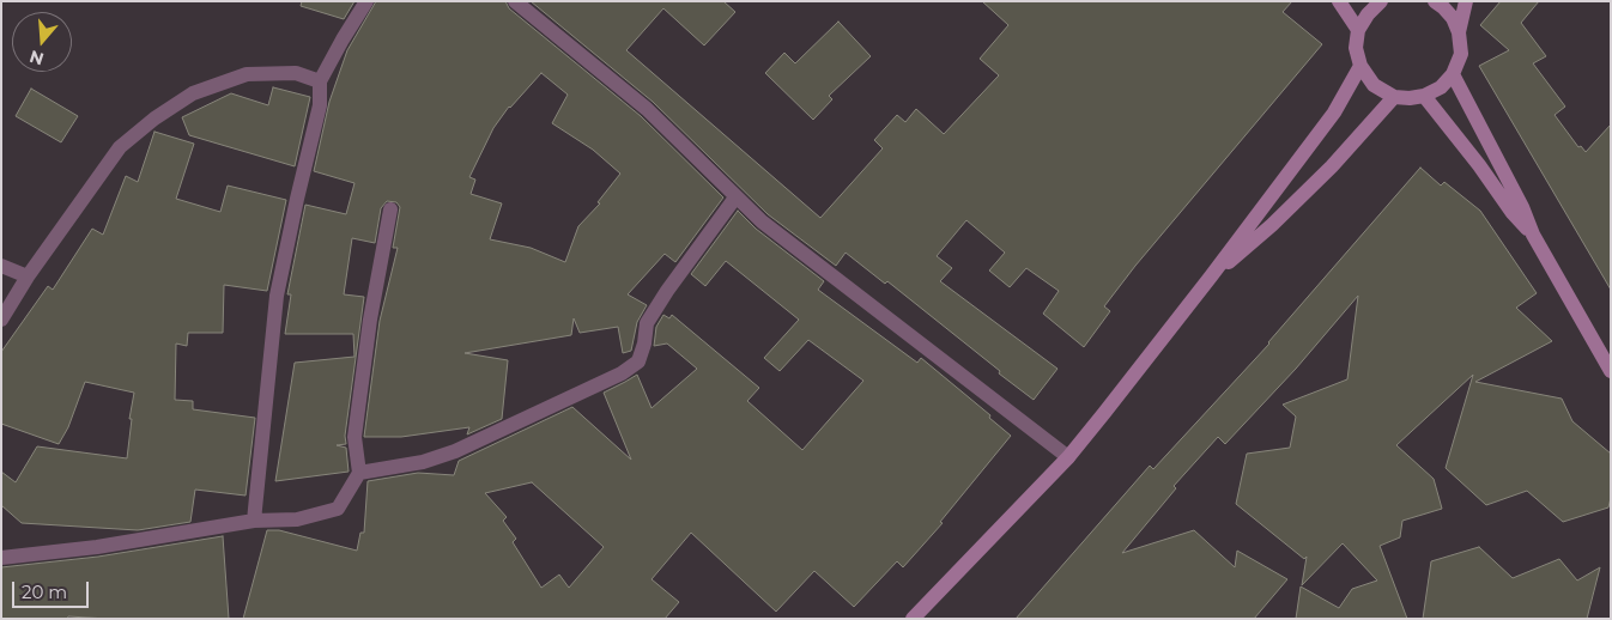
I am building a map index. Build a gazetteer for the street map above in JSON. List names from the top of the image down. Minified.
{"scale_bar":"20 m","north":"bottom"}
